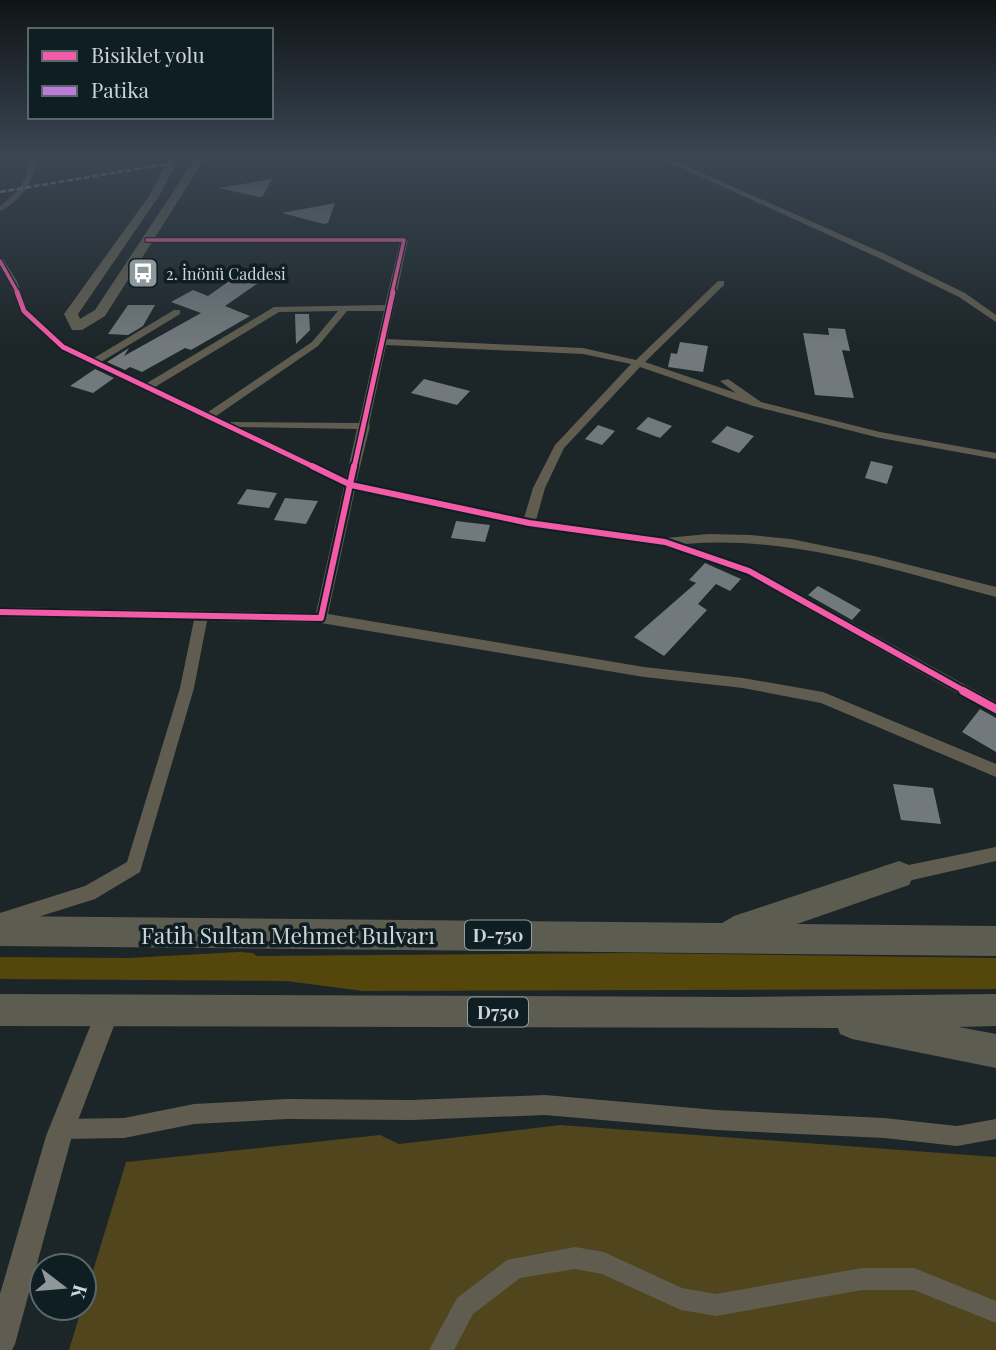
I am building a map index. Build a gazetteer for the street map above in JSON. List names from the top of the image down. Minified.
{"streets":{"highway":["Fatih Sultan Mehmet Bulvarı","D-750","D750"]},"places":{"bus stop":["2. İnönü Caddesi"]},"legend":["Bisiklet yolu","Patika"],"north":"right"}
